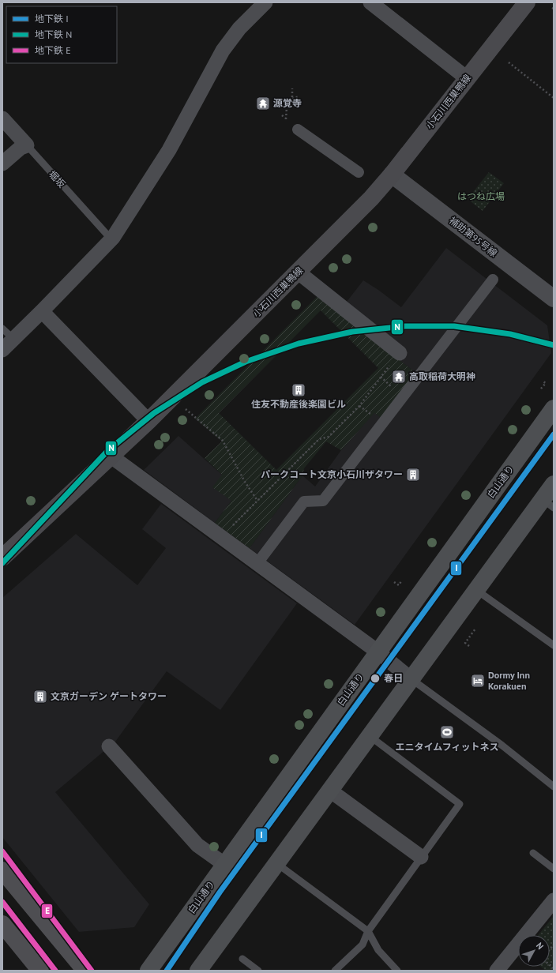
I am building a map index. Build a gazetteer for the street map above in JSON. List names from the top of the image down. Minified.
{"streets":{"main road":["小石川西巣鴨線","白山通り"],"street":["堀坂","補助第95号線"]},"crossings":[["小石川西巣鴨線","補助第95号線"]],"parks":["はつね広場"],"places":{"temple":["源覚寺","高取稲荷大明神"],"building":["住友不動産後楽園ビル","パークコート文京小石川ザタワー","文京ガーデン ゲートタワー"],"other":["春日"],"hotel":["Dormy Inn Korakuen"],"sports":["エニタイムフィットネス"]},"lines":["metro line N","metro line I","metro line E"],"legend":["地下鉄 I","地下鉄 N","地下鉄 E"],"north":"top right"}
